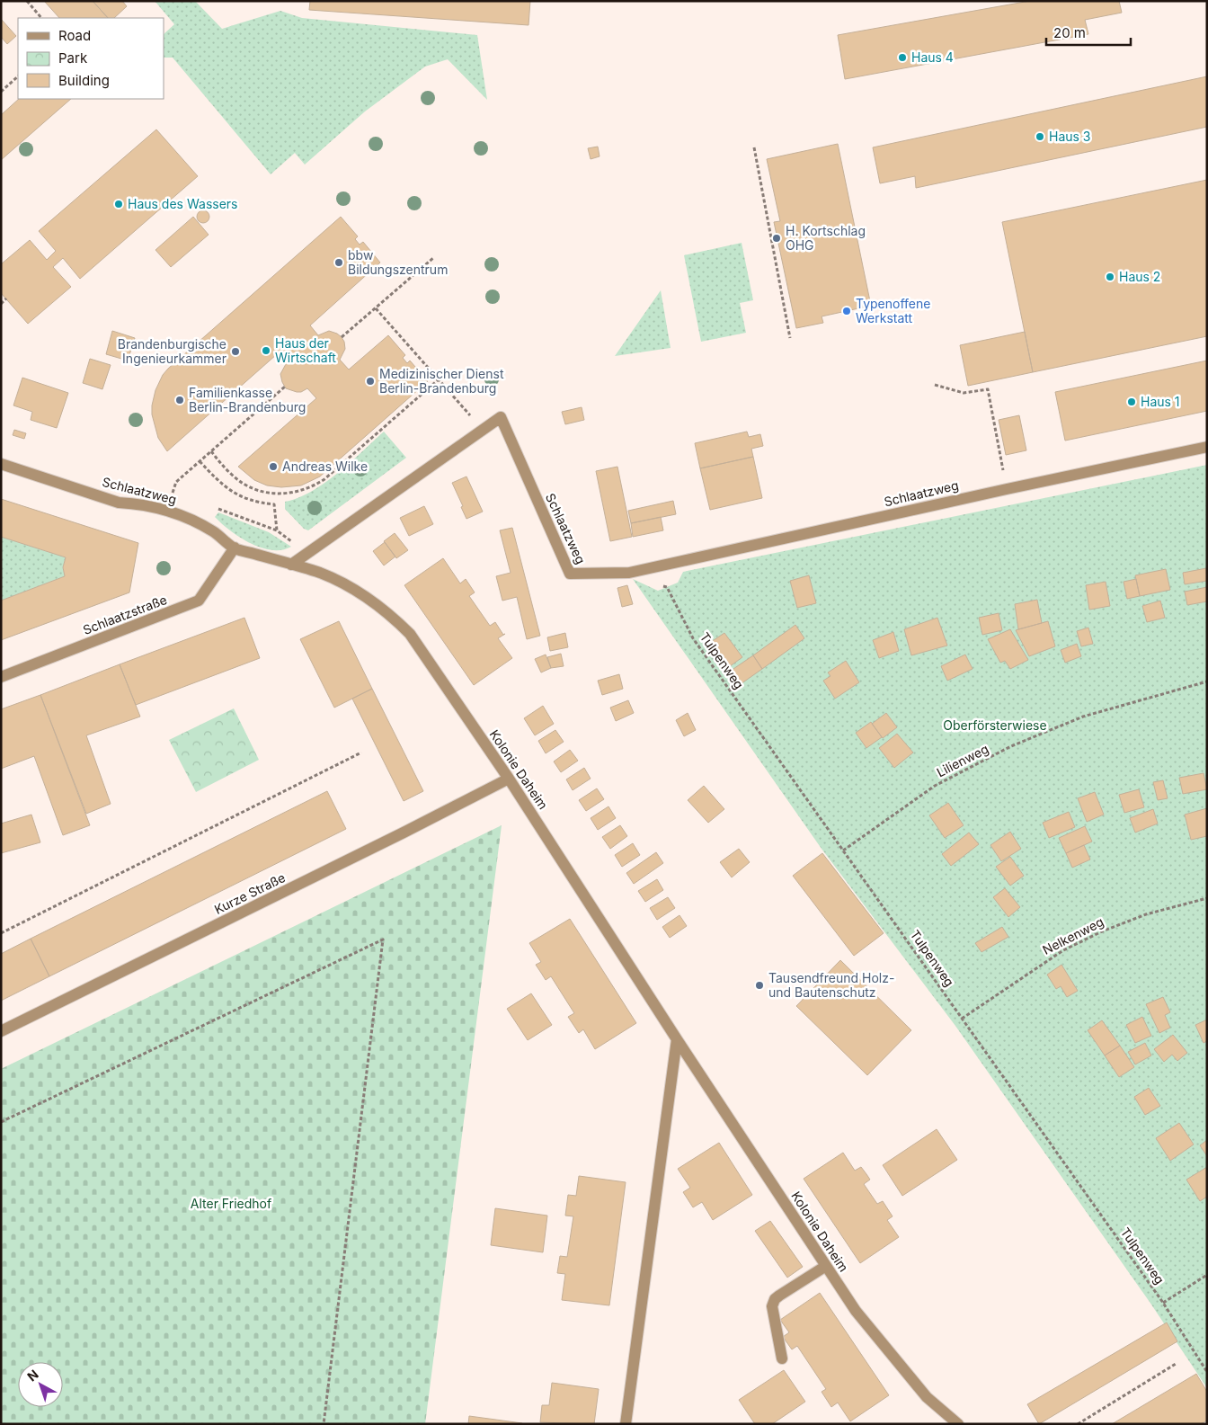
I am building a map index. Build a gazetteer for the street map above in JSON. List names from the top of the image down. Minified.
{"streets":{"street":["Schlaatzweg","Schlaatzstraße","Kolonie Daheim","Kurze Straße"],"path":["Tulpenweg","Lilienweg","Nelkenweg"]},"crossings":[["Schlaatzweg","Schlaatzstraße"],["Schlaatzweg","Tulpenweg"],["Schlaatzweg","Kolonie Daheim"],["Tulpenweg","Lilienweg"],["Tulpenweg","Nelkenweg"],["Kolonie Daheim","Kurze Straße"]],"parks":["Oberförsterwiese","Alter Friedhof"],"places":["Haus 4","Haus 3","Haus des Wassers","H. Kortschlag OHG","bbw Bildungszentrum","Haus 2","Typenoffene Werkstatt","Haus der Wirtschaft","Brandenburgische Ingenieurkammer","Medizinischer Dienst Berlin-Brandenburg","Familienkasse Berlin-Brandenburg","Haus 1","Andreas Wilke","Tausendfreund Holz- und Bautenschutz"],"legend":["Road","Park","Building"],"scale_bar":"20 m","north":"top left"}
